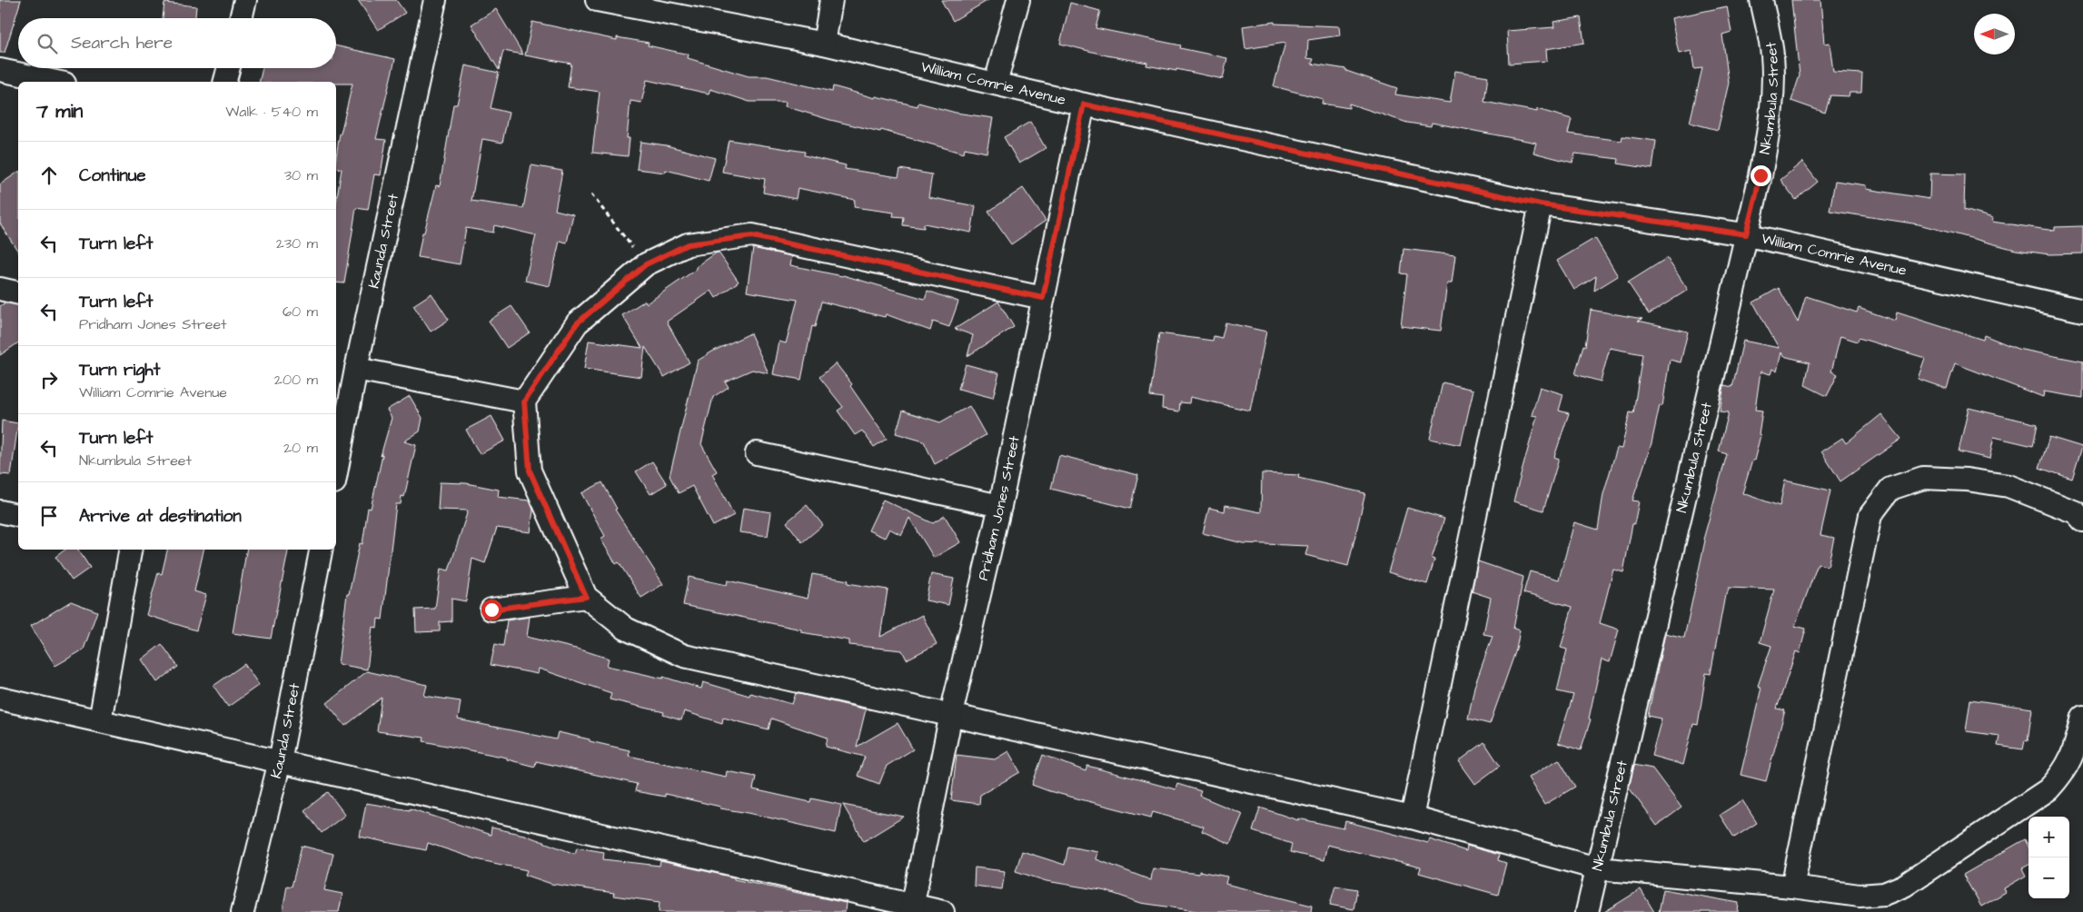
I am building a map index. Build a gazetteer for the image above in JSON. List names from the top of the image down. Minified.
{"streets":{"street":["William Comrie Avenue","Nkumbula Street","Kaunda Street","Pridham Jones Street"]},"crossings":[["William Comrie Avenue","Nkumbula Street"],["William Comrie Avenue","Pridham Jones Street"]],"north":"left","page":{"search":"Search here","heading":["7 min","Walk · 540 m"],"list":[["Continue","30 m"],["Turn left","230 m"],["Turn left","Pridham Jones Street","60 m"],["Turn right","William Comrie Avenue","200 m"],["Turn left","Nkumbula Street","20 m"],"Arrive at destination"],"map_buttons":["+","−"]}}
